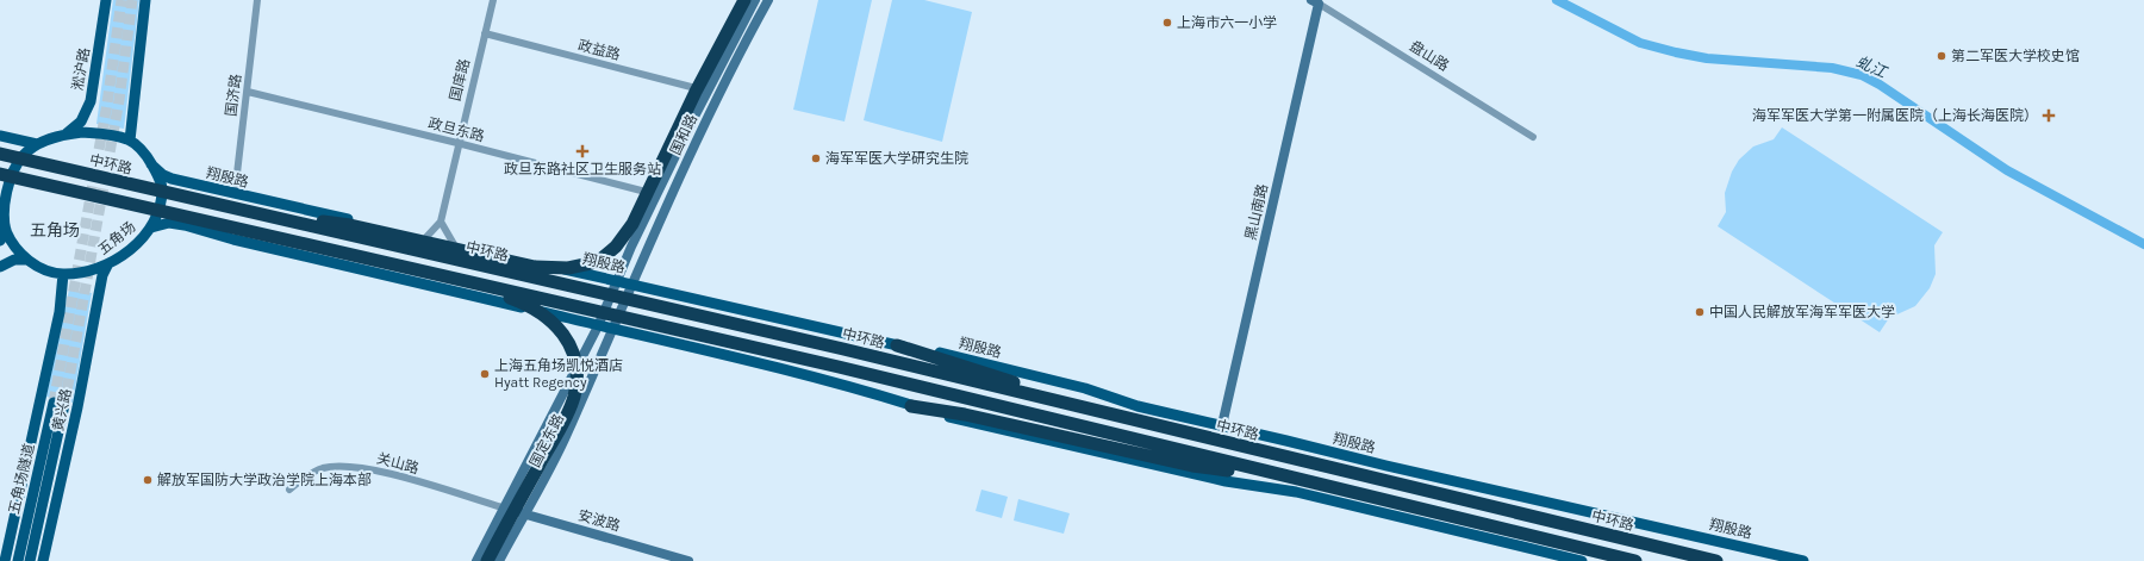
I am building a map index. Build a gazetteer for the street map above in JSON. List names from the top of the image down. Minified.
{"streets":{"highway":["中环路"],"main road":["淞沪路","翔殷路","五角场","黄兴路","五角场隧道"],"street":["政益路","盘山路","国庠路","国济路","政旦东路","国和路","黑山南路","国定东路","关山路","安波路"]},"crossings":[["政益路","国庠路"],["政益路","国和路"],["盘山路","黑山南路"],["淞沪路","翔殷路"],["淞沪路","五角场"],["淞沪路","黄兴路"],["国庠路","政旦东路"],["国济路","政旦东路"],["国济路","翔殷路"],["政旦东路","国和路"],["国和路","翔殷路"],["国和路","国定东路"],["国和路","关山路"],["国和路","安波路"],["翔殷路","黑山南路"],["翔殷路","五角场"],["翔殷路","黄兴路"],["五角场","黄兴路"],["国定东路","安波路"],["关山路","安波路"]],"districts":["五角场"],"water":["虬江"],"places":{"other":["上海市六一小学","第二军医大学校史馆","海军军医大学研究生院","中国人民解放军海军军医大学","上海五角场凯悦酒店 Hyatt Regency","解放军国防大学政治学院上海本部"],"health":["海军军医大学第一附属医院（上海长海医院）","政旦东路社区卫生服务站"]}}
